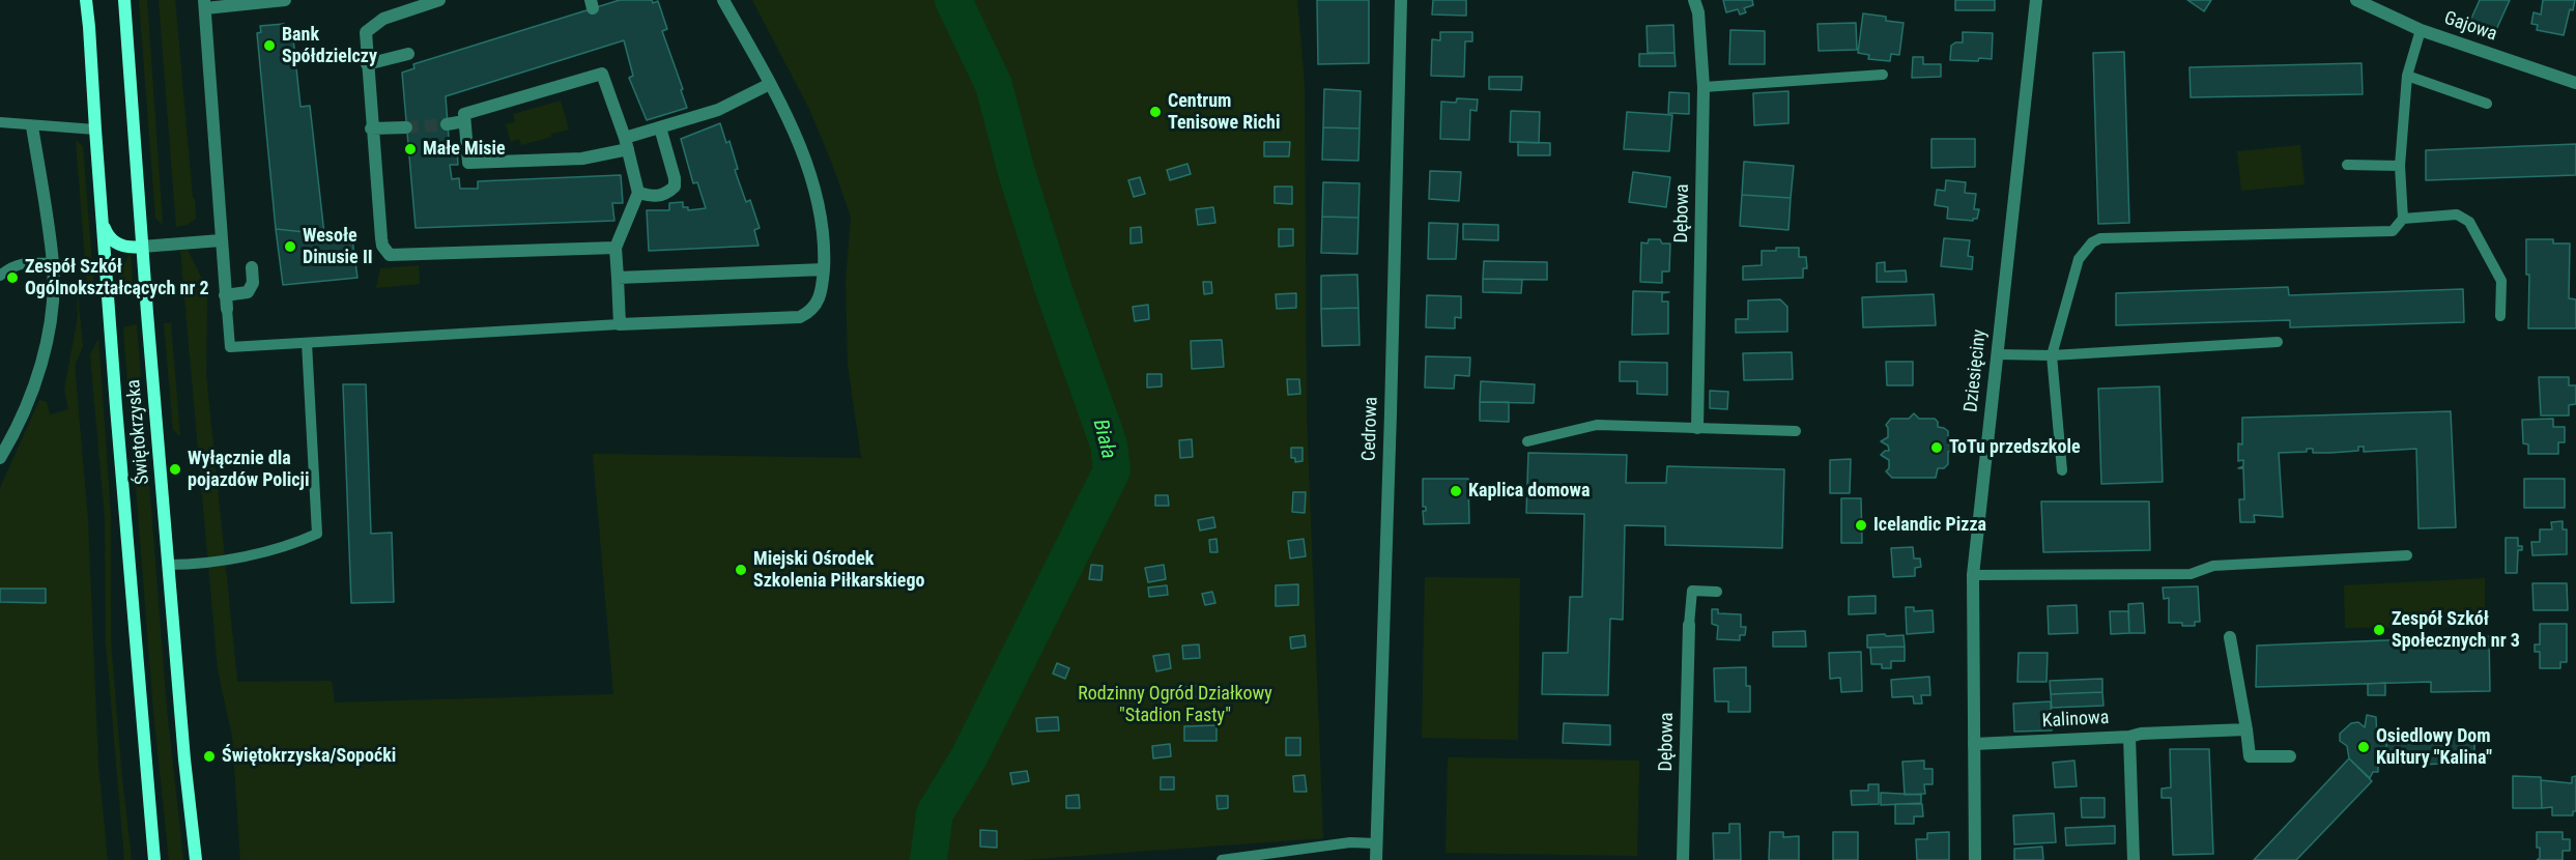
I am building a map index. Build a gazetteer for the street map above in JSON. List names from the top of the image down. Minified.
{"streets":{"main road":["Świętokrzyska"],"street":["Gajowa","Dębowa","Dziesięciny","Cedrowa","Kalinowa"]},"crossings":[["Dziesięciny","Kalinowa"]],"water":["Biała"],"parks":["Rodzinny Ogród Działkowy \"Stadion Fasty\""],"places":["Bank Spółdzielczy","Centrum Tenisowe Richi","Małe Misie","Wesołe Dinusie II","Zespół Szkół Ogólnokształcących nr 2","ToTu przedszkole","Wyłącznie dla pojazdów Policji","Kaplica domowa","Icelandic Pizza","Miejski Ośrodek Szkolenia Piłkarskiego","Zespół Szkół Społecznych nr 3","Osiedlowy Dom Kultury \"Kalina\"","Świętokrzyska/Sopoćki"]}
